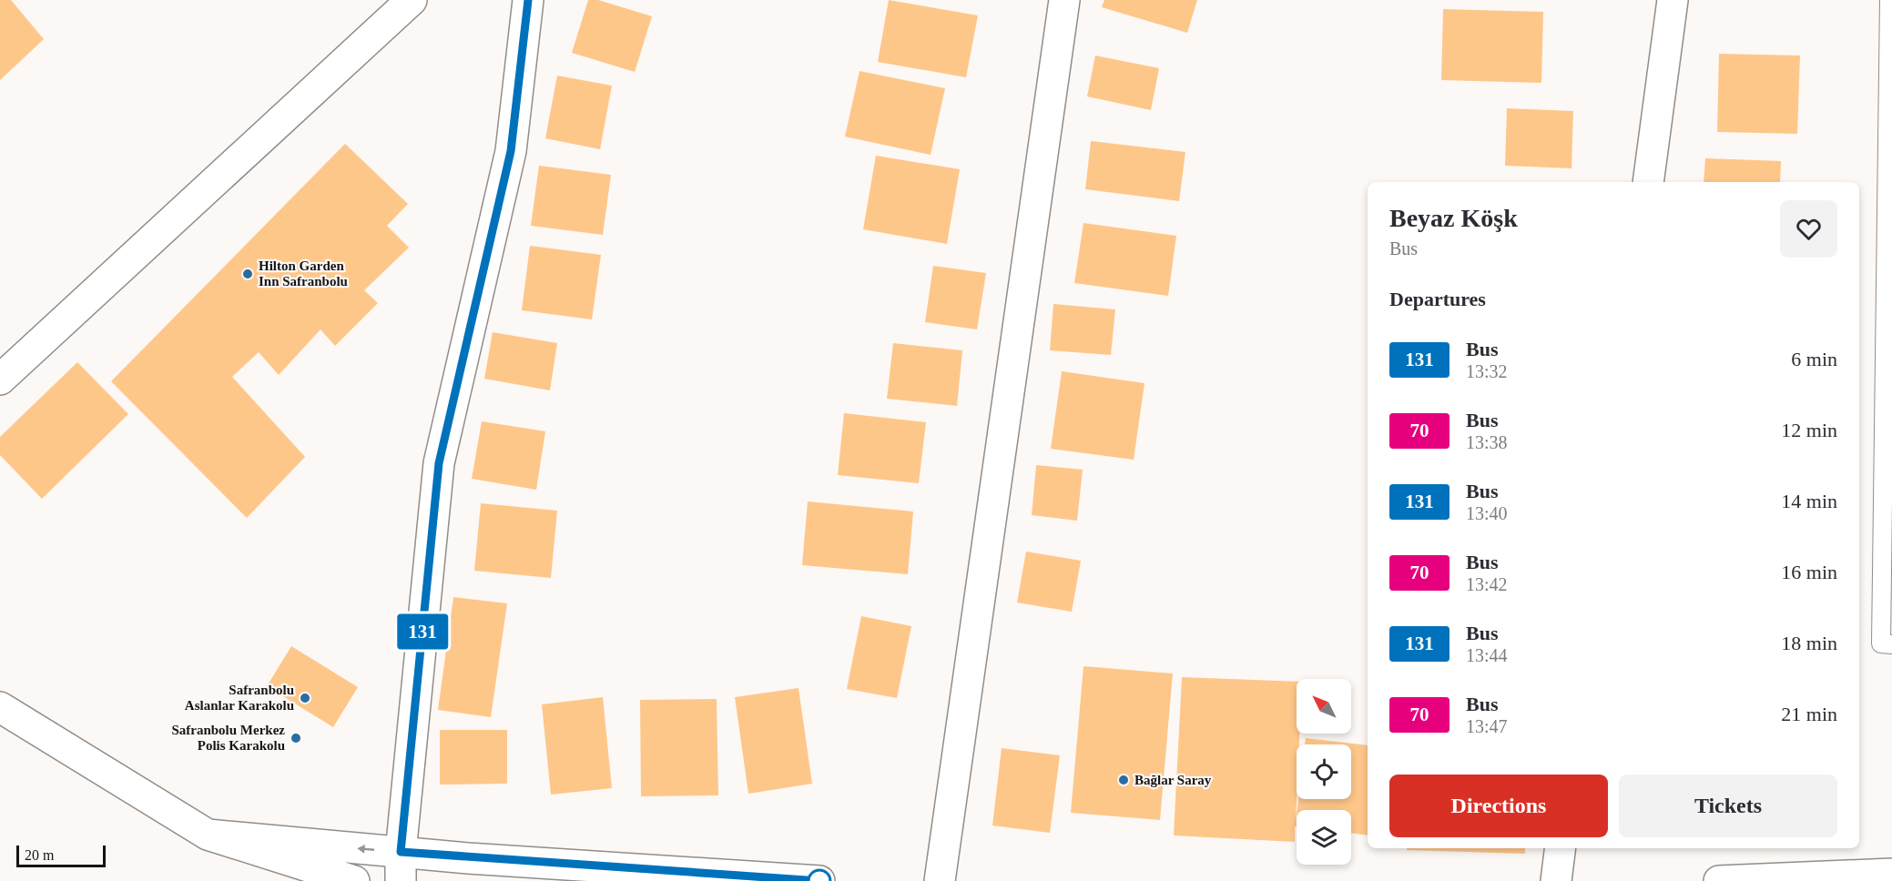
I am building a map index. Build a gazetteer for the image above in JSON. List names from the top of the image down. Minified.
{"places":["Hilton Garden Inn Safranbolu","Safranbolu Aslanlar Karakolu","Safranbolu Merkez Polis Karakolu","Bağlar Saray"],"lines":["bus line 131"],"scale_bar":"20 m","north":"top left","page":{"on_map":"131","heading":[["Beyaz Köşk","Bus"],"Departures"],"list":[{"mark":"131","name":"Bus","note":"13:32","value":"6 min"},{"mark":"70","name":"Bus","note":"13:38","value":"12 min"},{"mark":"131","name":"Bus","note":"13:40","value":"14 min"},{"mark":"70","name":"Bus","note":"13:42","value":"16 min"},{"mark":"131","name":"Bus","note":"13:44","value":"18 min"},{"mark":"70","name":"Bus","note":"13:47","value":"21 min"}],"buttons":["Directions","Tickets"],"scale":"20 m"}}
